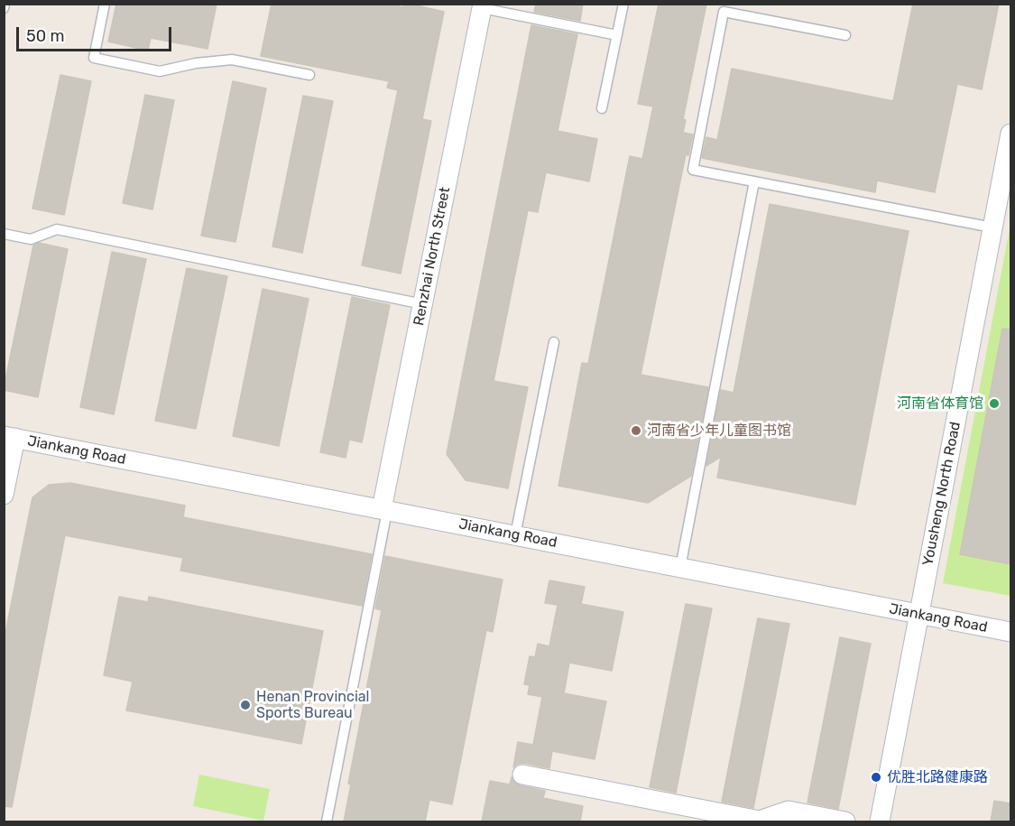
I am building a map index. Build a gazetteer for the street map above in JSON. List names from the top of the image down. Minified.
{"streets":{"street":["Renzhai North Street","Jiankang Road","Yousheng North Road"]},"crossings":[["Renzhai North Street","Jiankang Road"],["Jiankang Road","Yousheng North Road"]],"places":["河南省体育馆","河南省少年儿童图书馆","Henan Provincial Sports Bureau","优胜北路健康路"],"scale_bar":"50 m"}
